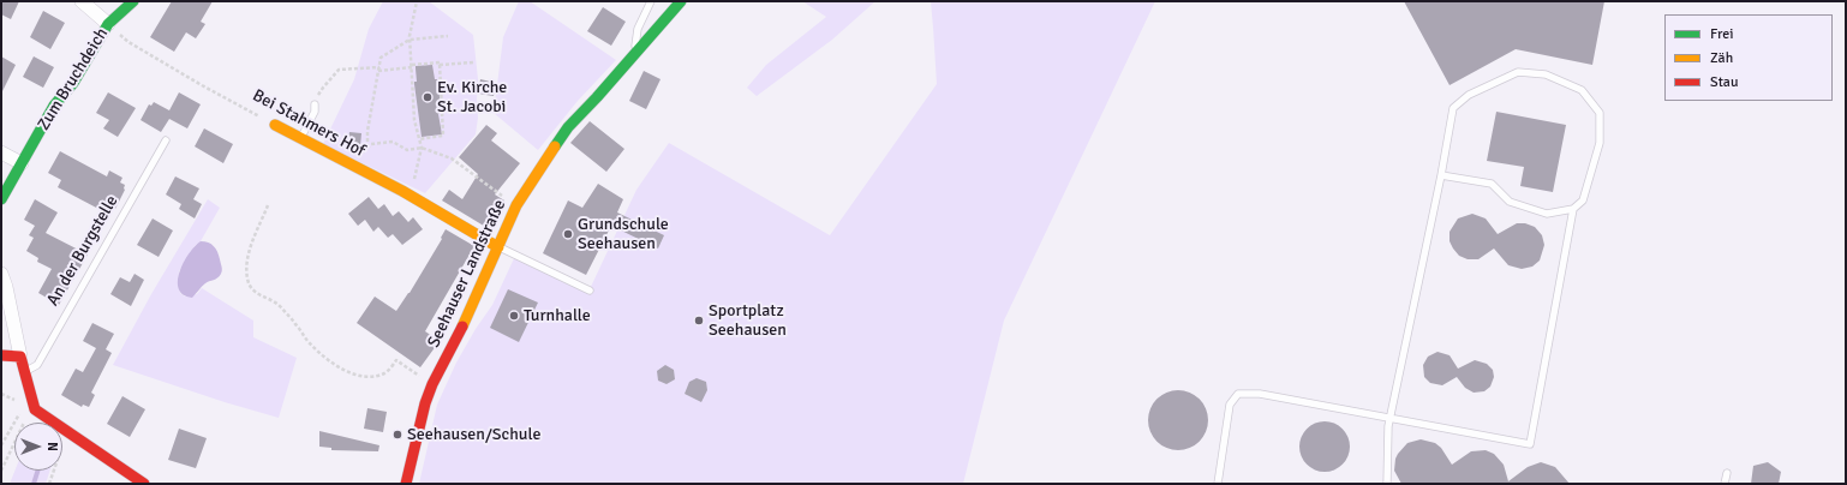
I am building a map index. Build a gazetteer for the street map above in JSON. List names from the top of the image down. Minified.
{"streets":{"street":["Zum Bruchdeich","Bei Stahmers Hof","Seehauser Landstraße"],"lane":["An der Burgstelle"]},"crossings":[["Zum Bruchdeich","Bei Stahmers Hof"],["Bei Stahmers Hof","Seehauser Landstraße"]],"places":["Ev. Kirche St. Jacobi","Grundschule Seehausen","Turnhalle","Sportplatz Seehausen","Seehausen/Schule"],"legend":["Frei","Zäh","Stau"],"north":"right"}
